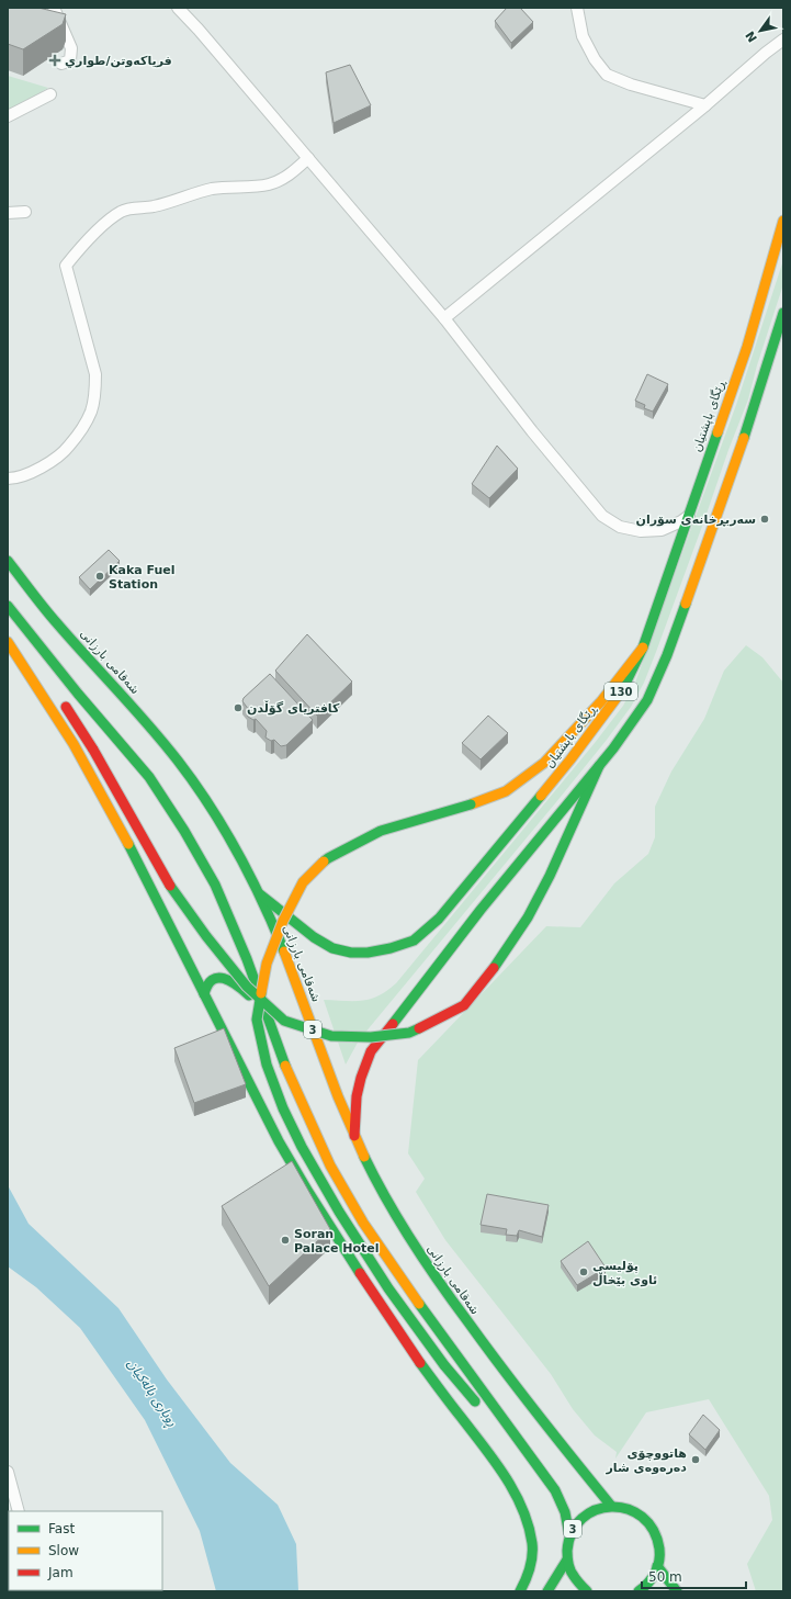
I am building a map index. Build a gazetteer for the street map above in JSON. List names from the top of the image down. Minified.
{"streets":{"main road":["ڕێگای باپشتیان","شەقامی بارزانی","130","3"]},"crossings":[["ڕێگای باپشتیان","شەقامی بارزانی"],["شەقامی بارزانی","130"],["شەقامی بارزانی","3"]],"water":["ڕوباری بالەکیان"],"places":{"health":["فریاکەوتن/طواري"],"other":["سەربڕخانەی سۆران","Kaka Fuel Station","کافتریای گۆڵدن","Soran Palace Hotel","پۆلیسی ئاوی بێخاڵ","هاتووچۆی دەرەوەی شار"]},"legend":["Fast","Slow","Jam"],"scale_bar":"50 m","north":"bottom left"}
